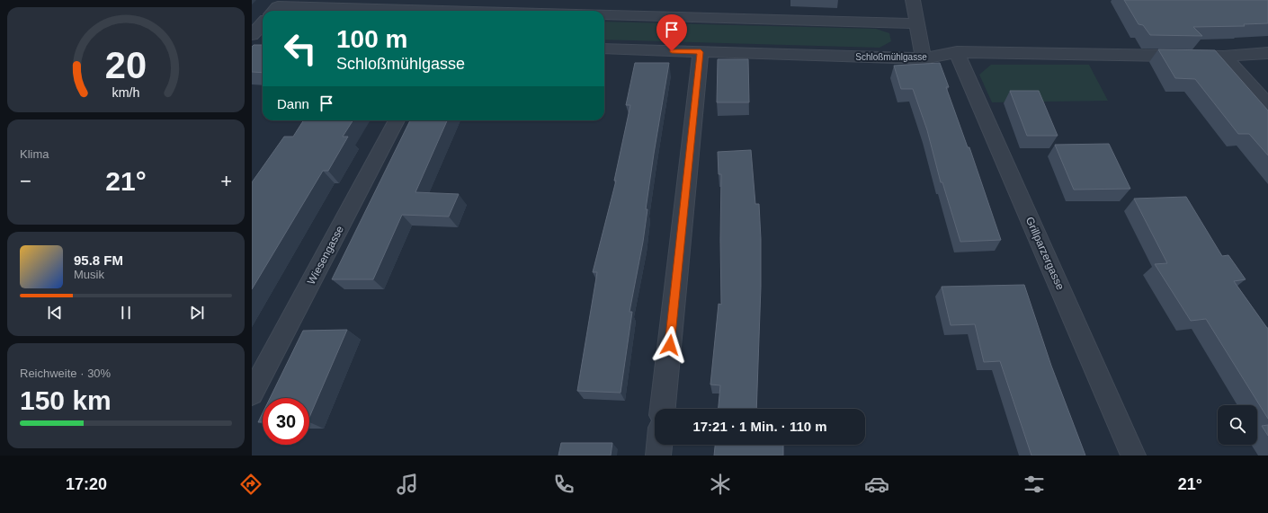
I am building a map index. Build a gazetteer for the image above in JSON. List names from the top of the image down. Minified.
{"streets":{"street":["Schloßmühlgasse","Grillparzergasse","Wiesengasse"]},"crossings":[["Schloßmühlgasse","Grillparzergasse"]],"page":{"turn":["100 m","Schloßmühlgasse"],"then":"Dann","tile":["Klima",["Reichweite · 30%","150 km"]],"heat":["−","21°","+"],"song":["95.8 FM","Musik"],"limit":"30","trip":"17:21 · 1 Min. · 110 m","tabs":["17:20","21°"],"gauge":["20","km/h"]}}
